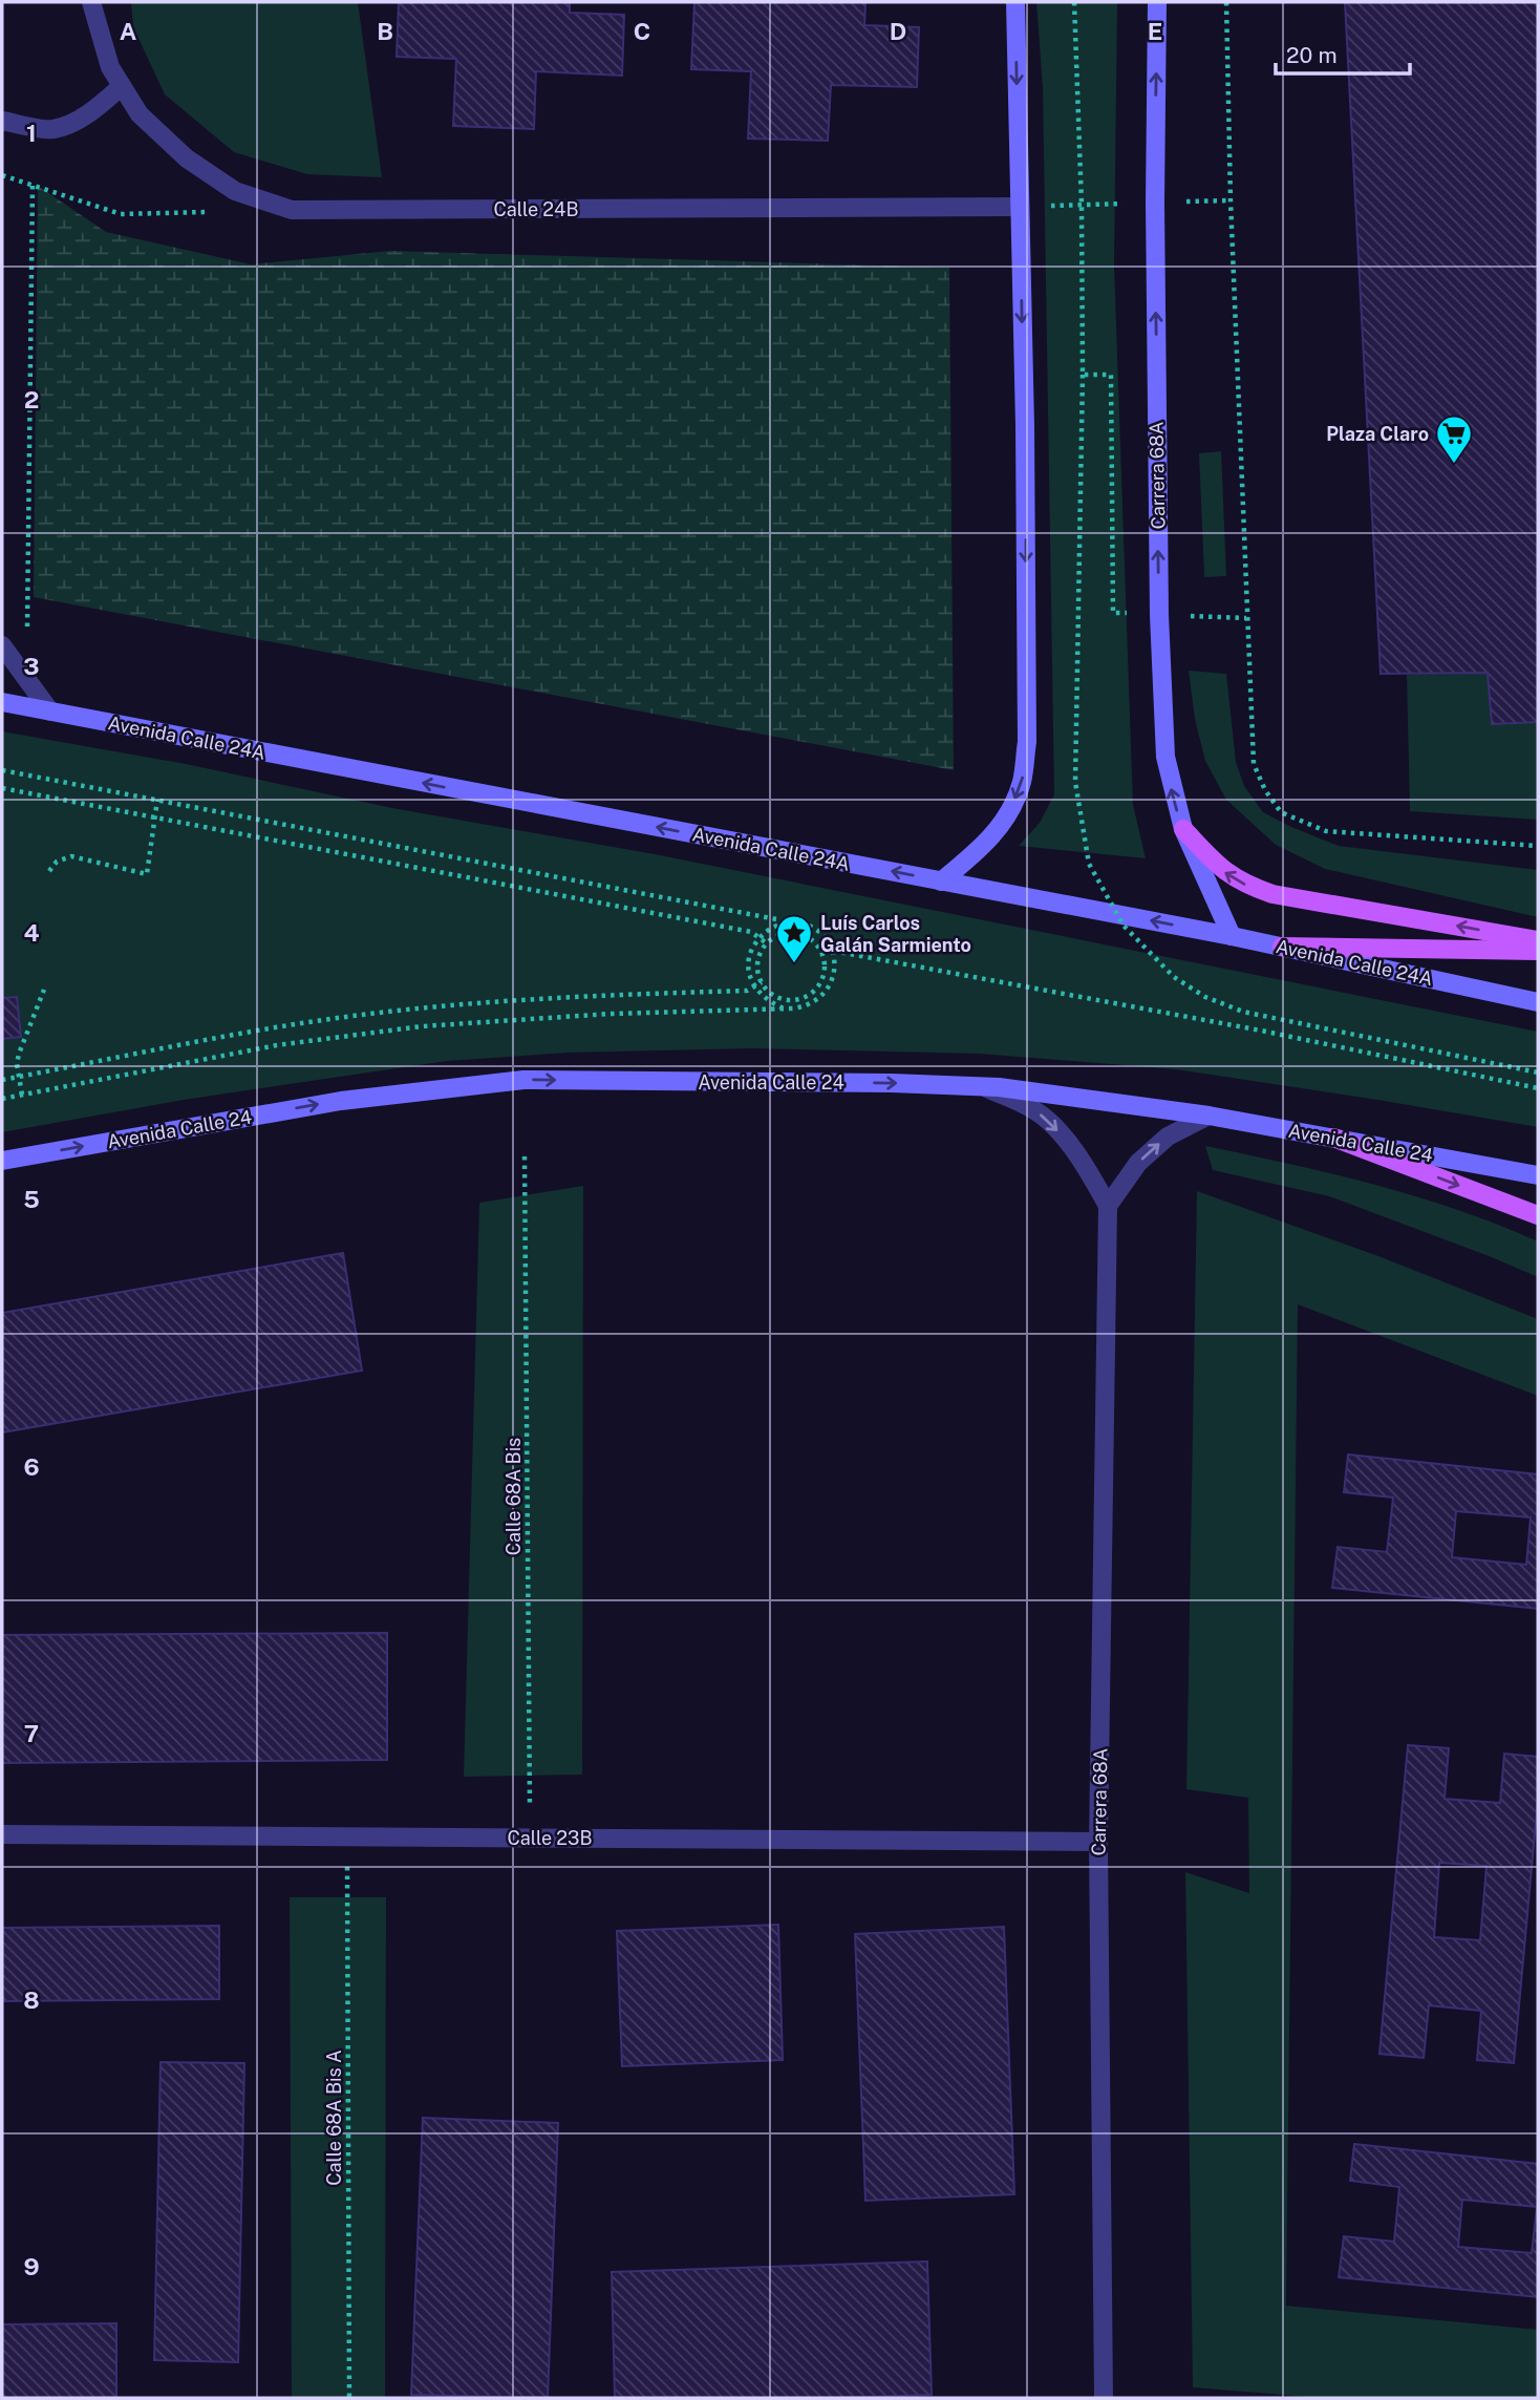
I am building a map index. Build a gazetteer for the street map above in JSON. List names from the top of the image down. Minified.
{"streets":{"main road":["Carrera 68A","Avenida Calle 24A","Avenida Calle 24"],"street":["Calle 24B","Calle 23B"],"path":["Calle 68A Bis","Calle 68A Bis A"]},"crossings":[["Carrera 68A","Avenida Calle 24A"],["Carrera 68A","Avenida Calle 24"],["Carrera 68A","Calle 23B"],["Calle 68A Bis","Calle 23B"],["Calle 23B","Calle 68A Bis A"]],"one_way":["Avenida Calle 24A","Avenida Calle 24"],"places":{"supermarket":["Plaza Claro"],"place":["Luís Carlos Galán Sarmiento"]},"scale_bar":"20 m","grid":{"columns":["A","B","C","D","E"],"rows":["1","2","3","4","5","6","7","8","9"]}}
